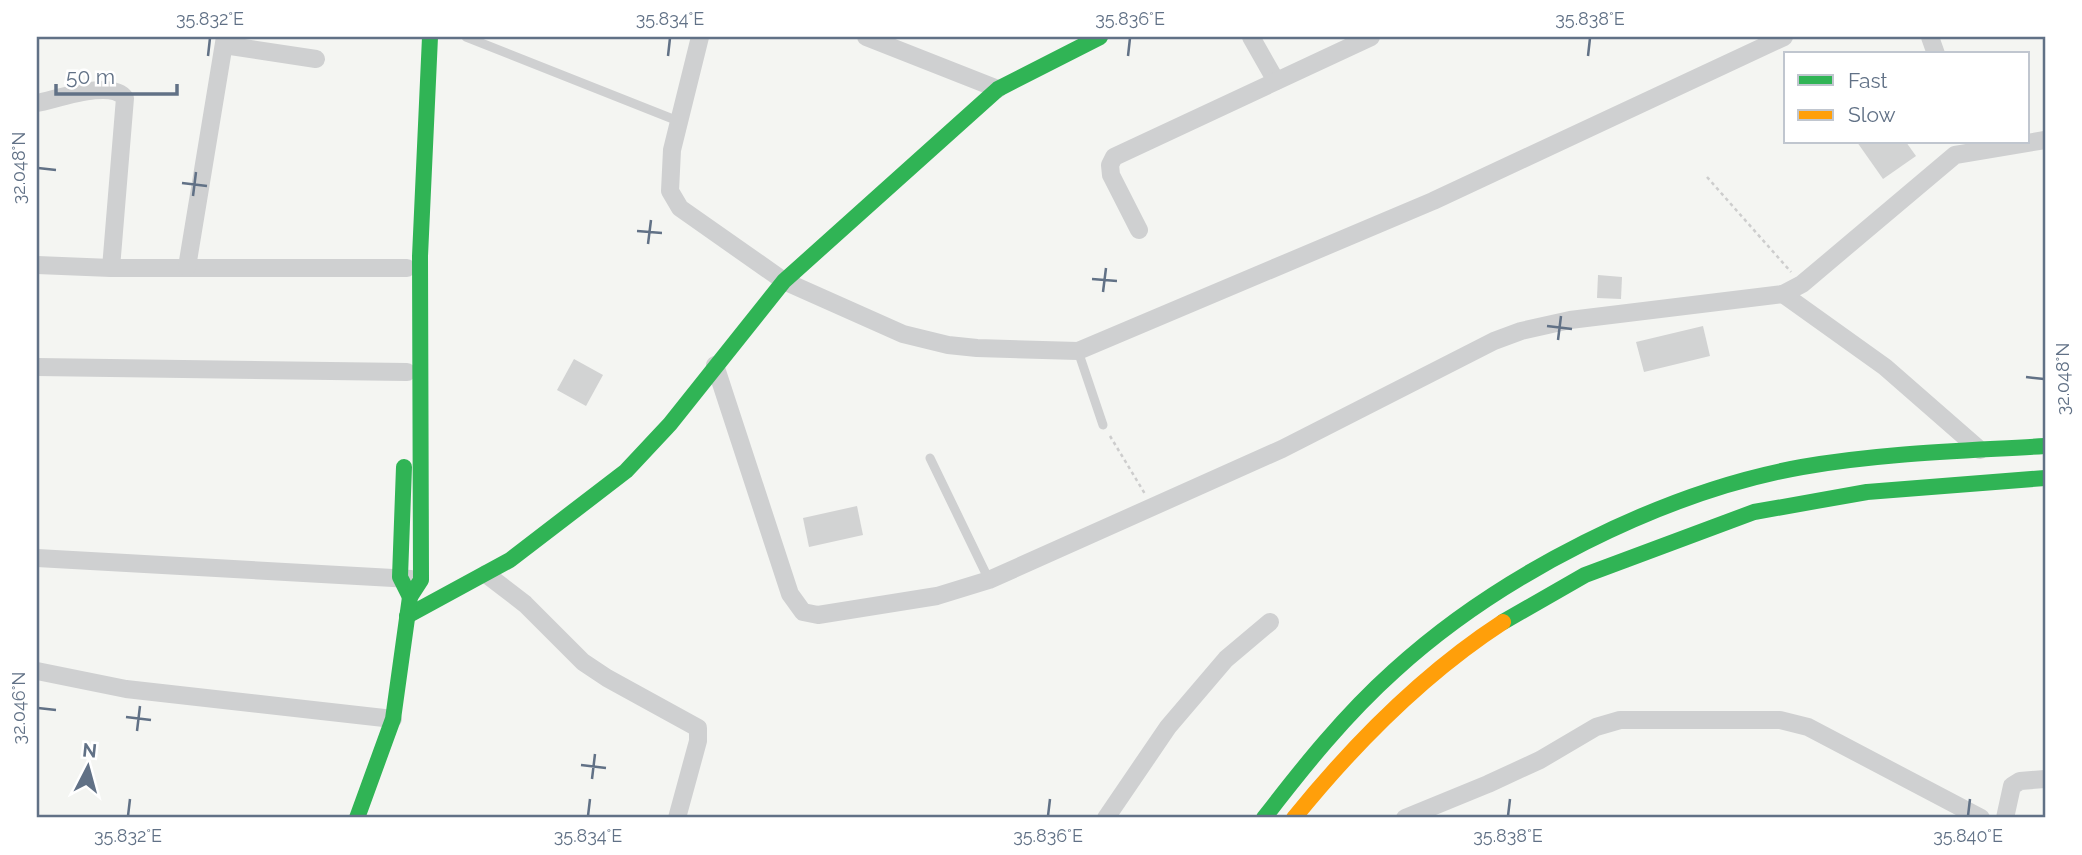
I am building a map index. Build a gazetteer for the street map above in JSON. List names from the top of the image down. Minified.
{"legend":["Fast","Slow"],"scale_bar":"50 m","north":"top","coordinates":["35.832°E","35.834°E","35.836°E","35.838°E","32.048°N","32.046°N","35.840°E"]}
